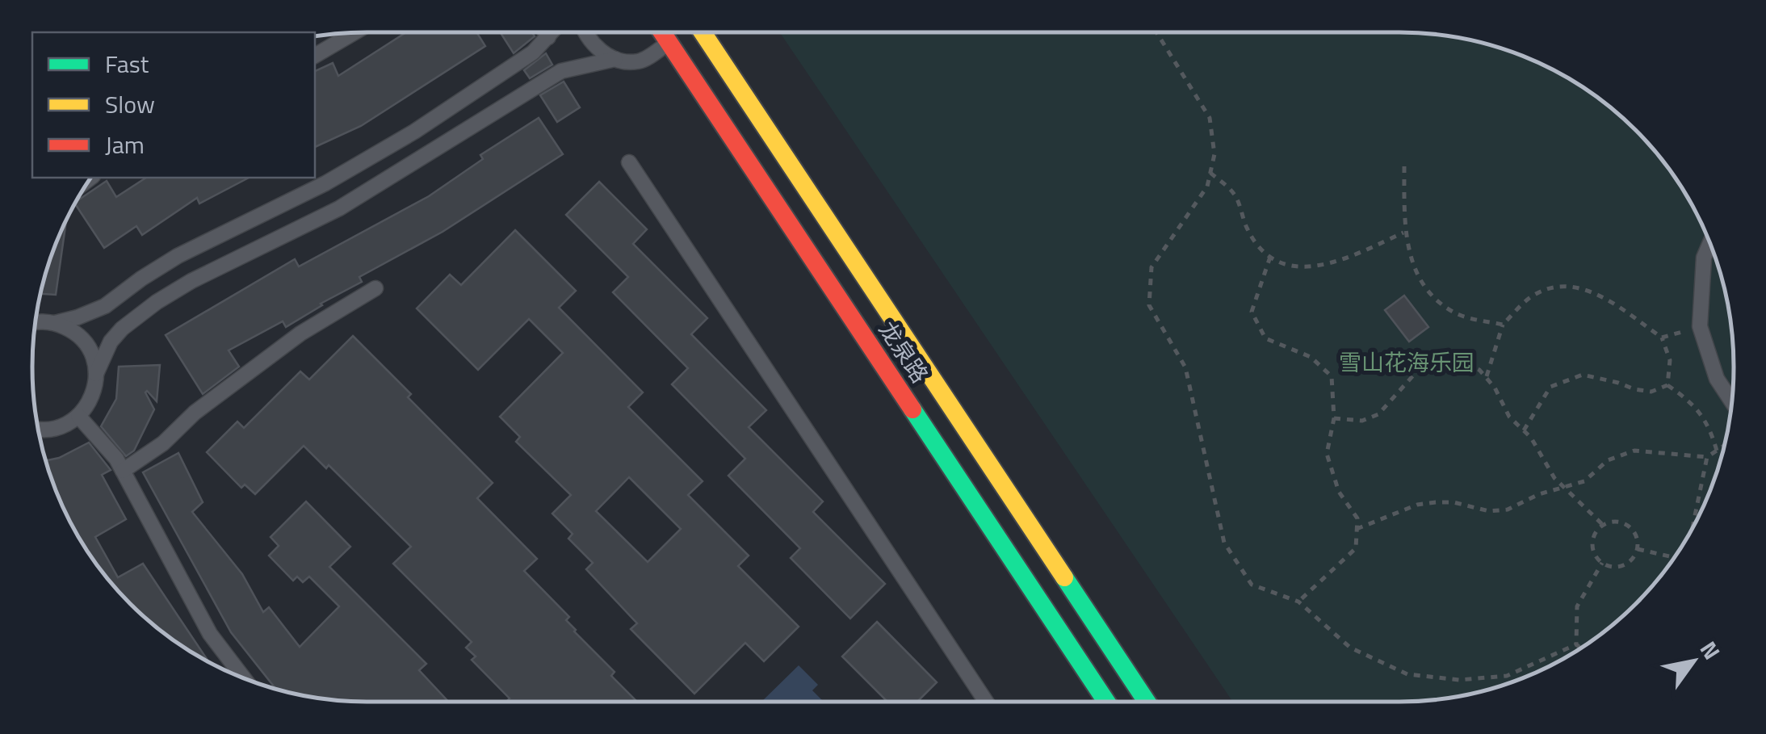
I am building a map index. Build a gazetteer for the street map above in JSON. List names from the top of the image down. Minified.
{"streets":{"main road":["龙泉路"]},"parks":["雪山花海乐园"],"legend":["Fast","Slow","Jam"],"north":"top right"}
